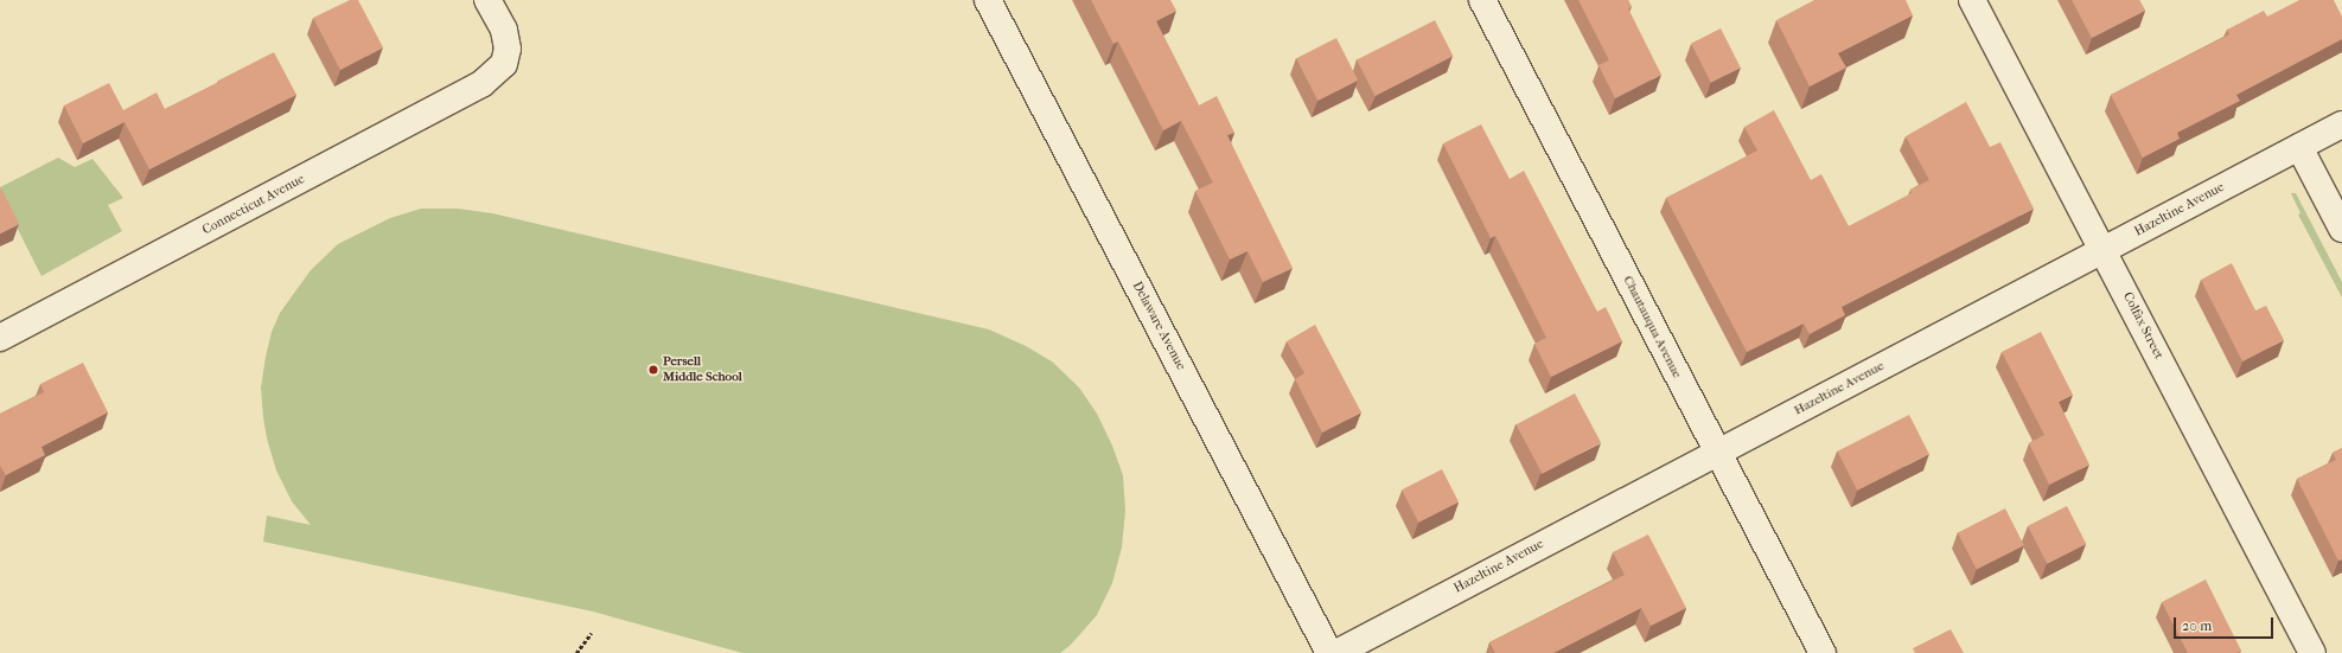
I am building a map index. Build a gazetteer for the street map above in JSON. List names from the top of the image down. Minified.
{"streets":{"street":["Connecticut Avenue","Hazeltine Avenue","Delaware Avenue","Colfax Street","Chautauqua Avenue"]},"crossings":[["Hazeltine Avenue","Colfax Street"],["Hazeltine Avenue","Chautauqua Avenue"]],"places":["Persell Middle School"],"scale_bar":"20 m"}
